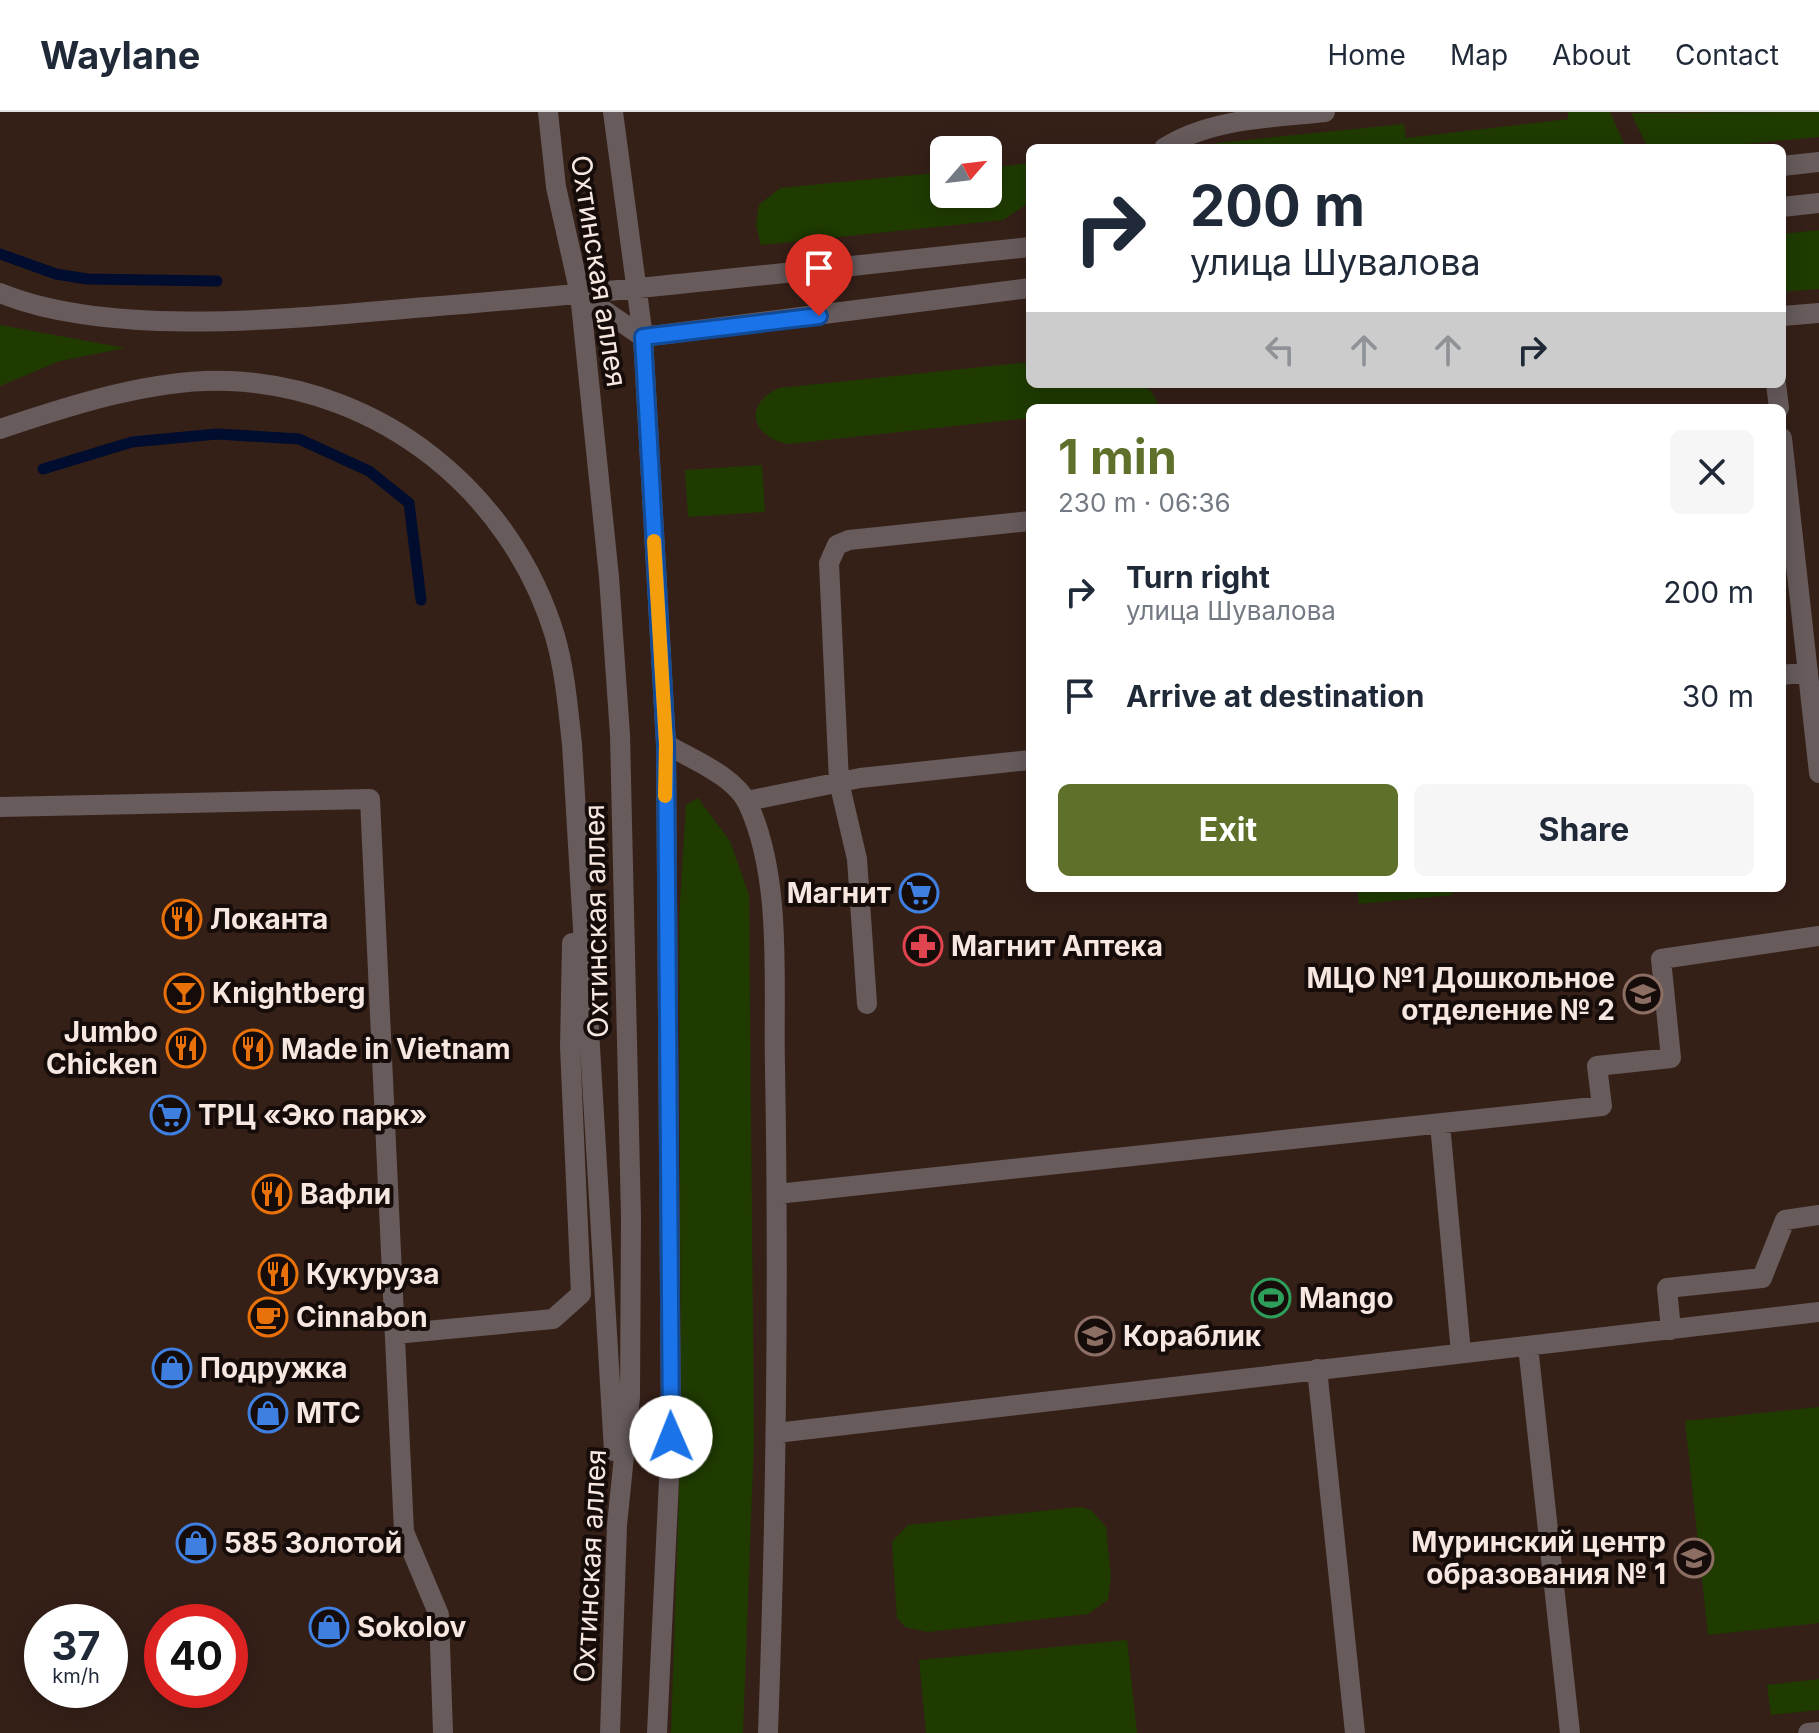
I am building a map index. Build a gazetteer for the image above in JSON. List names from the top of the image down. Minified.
{"streets":{"street":["Охтинская аллея"]},"places":{"supermarket":["Магнит","ТРЦ «Эко парк»"],"restaurant":["Локанта","Jumbo Chicken","Made in Vietnam","Вафли","Кукуруза"],"pharmacy":["Магнит Аптека"],"bar":["Knightberg"],"school or university":["МЦО №1 Дошкольное отделение № 2","Кораблик","Муринский центр образования № 1"],"sports":["Mango"],"cafe":["Cinnabon"],"shop":["Подружка","МТС","585 Золотой","Sokolov"]},"north":"top right","page":{"header":"Waylane","nav":["Home","Map","About","Contact"],"turn":["200 m","улица Шувалова"],"heading":["1 min","230 m · 06:36"],"list":[{"name":"Turn right","note":"улица Шувалова","value":"200 m"},{"name":"Arrive at destination","value":"30 m"}],"buttons":["Exit","Share"],"speed":"37 km/h","limit":"40"}}
